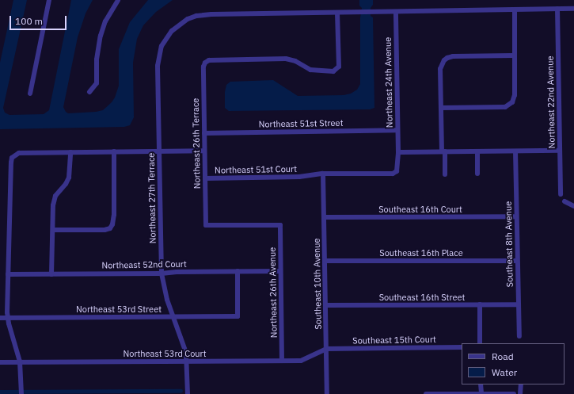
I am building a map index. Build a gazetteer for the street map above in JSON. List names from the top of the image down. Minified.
{"streets":{"street":["Northeast 24th Avenue","Northeast 22nd Avenue","Northeast 51st Street","Northeast 26th Terrace","Northeast 51st Court","Northeast 27th Terrace","Southeast 16th Court","Southeast 8th Avenue","Southeast 16th Place","Northeast 52nd Court","Southeast 10th Avenue","Northeast 26th Avenue","Southeast 16th Street","Northeast 53rd Street","Southeast 15th Court","Northeast 53rd Court"]},"crossings":[["Northeast 24th Avenue","Northeast 51st Street"],["Northeast 24th Avenue","Northeast 51st Court"],["Northeast 24th Avenue","Southeast 10th Avenue"],["Northeast 51st Street","Northeast 26th Terrace"],["Northeast 26th Terrace","Northeast 51st Court"],["Northeast 26th Terrace","Northeast 27th Terrace"],["Northeast 26th Terrace","Northeast 26th Avenue"],["Northeast 51st Court","Southeast 10th Avenue"],["Northeast 27th Terrace","Northeast 52nd Court"],["Northeast 27th Terrace","Northeast 53rd Street"],["Northeast 27th Terrace","Northeast 53rd Court"],["Southeast 16th Court","Southeast 8th Avenue"],["Southeast 16th Court","Southeast 10th Avenue"],["Southeast 8th Avenue","Southeast 16th Place"],["Southeast 8th Avenue","Southeast 16th Street"],["Southeast 16th Place","Southeast 10th Avenue"],["Northeast 52nd Court","Northeast 26th Avenue"],["Northeast 52nd Court","Northeast 53rd Street"],["Southeast 10th Avenue","Southeast 16th Street"],["Southeast 10th Avenue","Southeast 15th Court"],["Southeast 10th Avenue","Northeast 53rd Court"],["Northeast 26th Avenue","Northeast 53rd Court"],["Southeast 15th Court","Northeast 53rd Court"]],"legend":["Road","Water"],"scale_bar":"100 m"}
